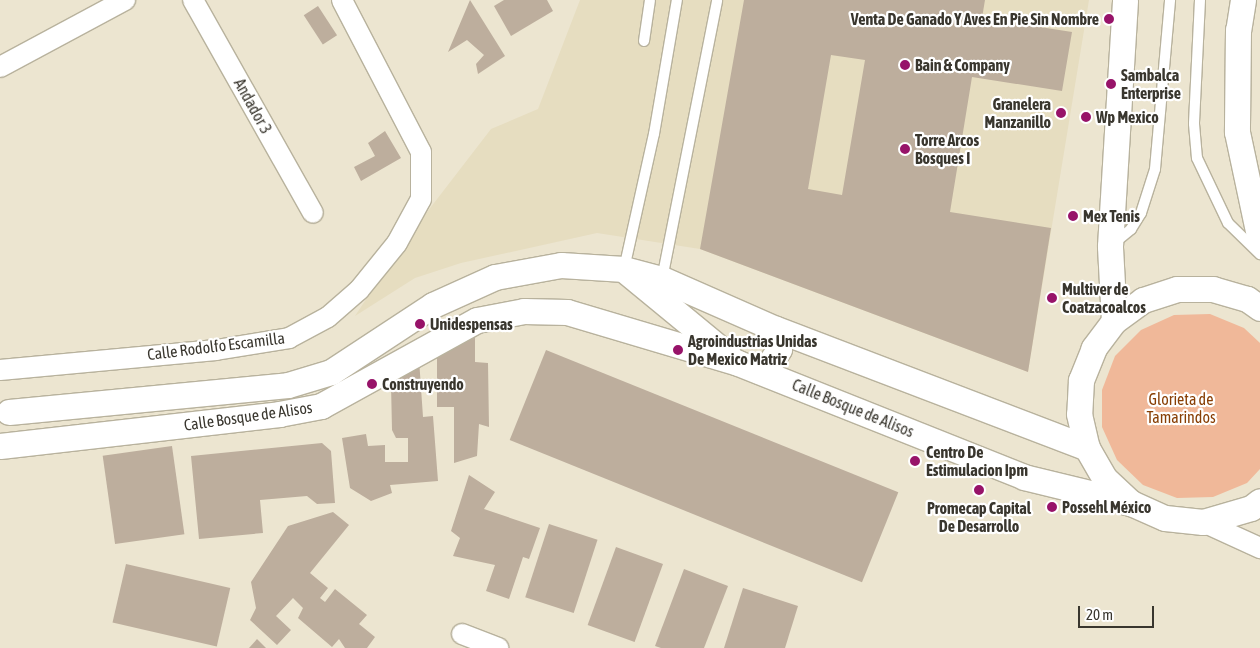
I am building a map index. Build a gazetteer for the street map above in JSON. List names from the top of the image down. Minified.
{"streets":{"street":["Andador 3","Calle Rodolfo Escamilla","Calle Bosque de Alisos"]},"parks":["Glorieta de Tamarindos"],"places":["Venta De Ganado Y Aves En Pie Sin Nombre","Bain & Company","Sambalca Enterprise","Granelera Manzanillo","Wp Mexico","Torre Arcos Bosques I","Mex Tenis","Multiver de Coatzacoalcos","Unidespensas","Agroindustrias Unidas De Mexico Matriz","Construyendo","Centro De Estimulacion Ipm","Promecap Capital De Desarrollo","Possehl México"],"scale_bar":"20 m"}
